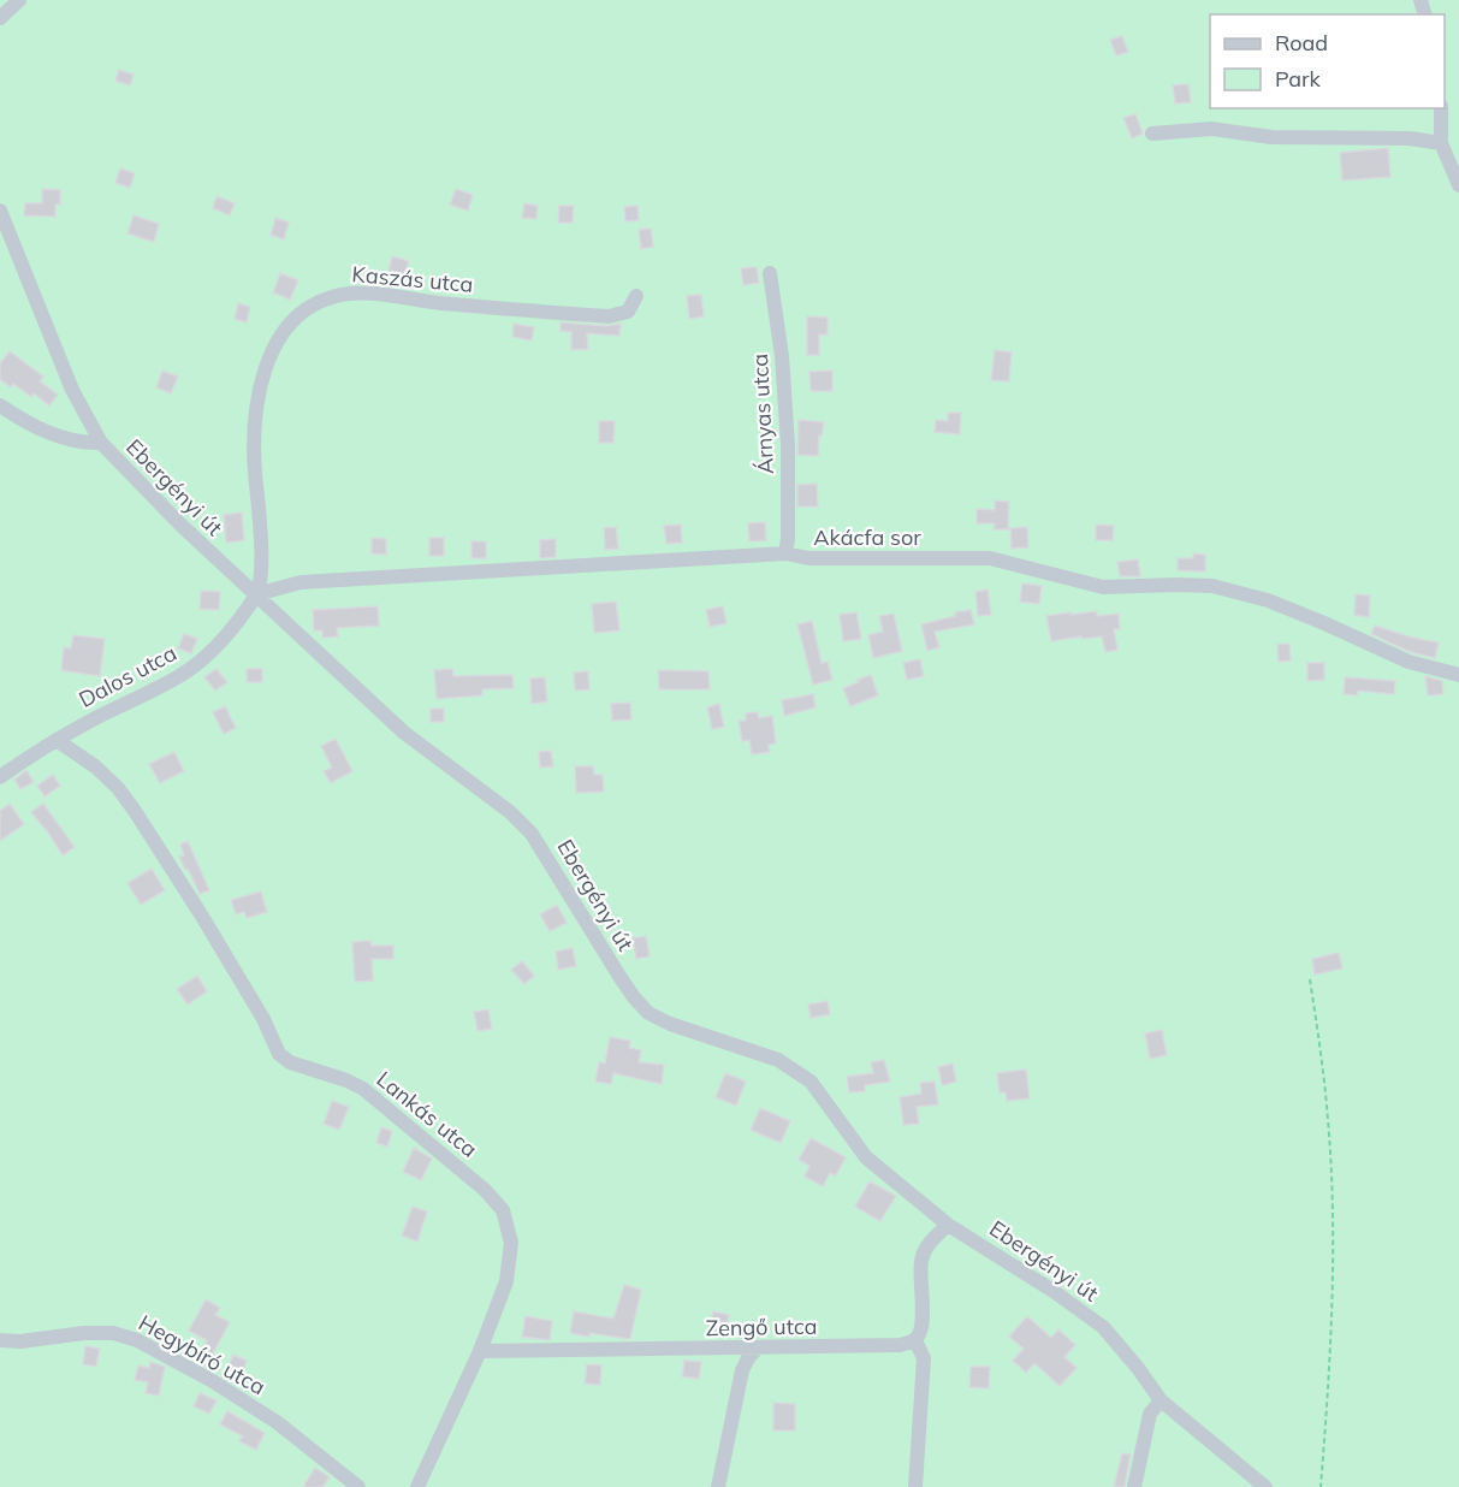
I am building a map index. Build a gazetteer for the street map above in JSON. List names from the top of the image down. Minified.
{"streets":{"street":["Kaszás utca","Árnyas utca","Ebergényi út","Akácfa sor","Dalos utca","Lankás utca","Zengő utca","Hegybíró utca"]},"crossings":[["Kaszás utca","Ebergényi út"],["Kaszás utca","Akácfa sor"],["Kaszás utca","Dalos utca"],["Árnyas utca","Akácfa sor"],["Ebergényi út","Akácfa sor"],["Ebergényi út","Dalos utca"],["Akácfa sor","Dalos utca"],["Dalos utca","Lankás utca"],["Lankás utca","Zengő utca"]],"legend":["Road","Park"]}
